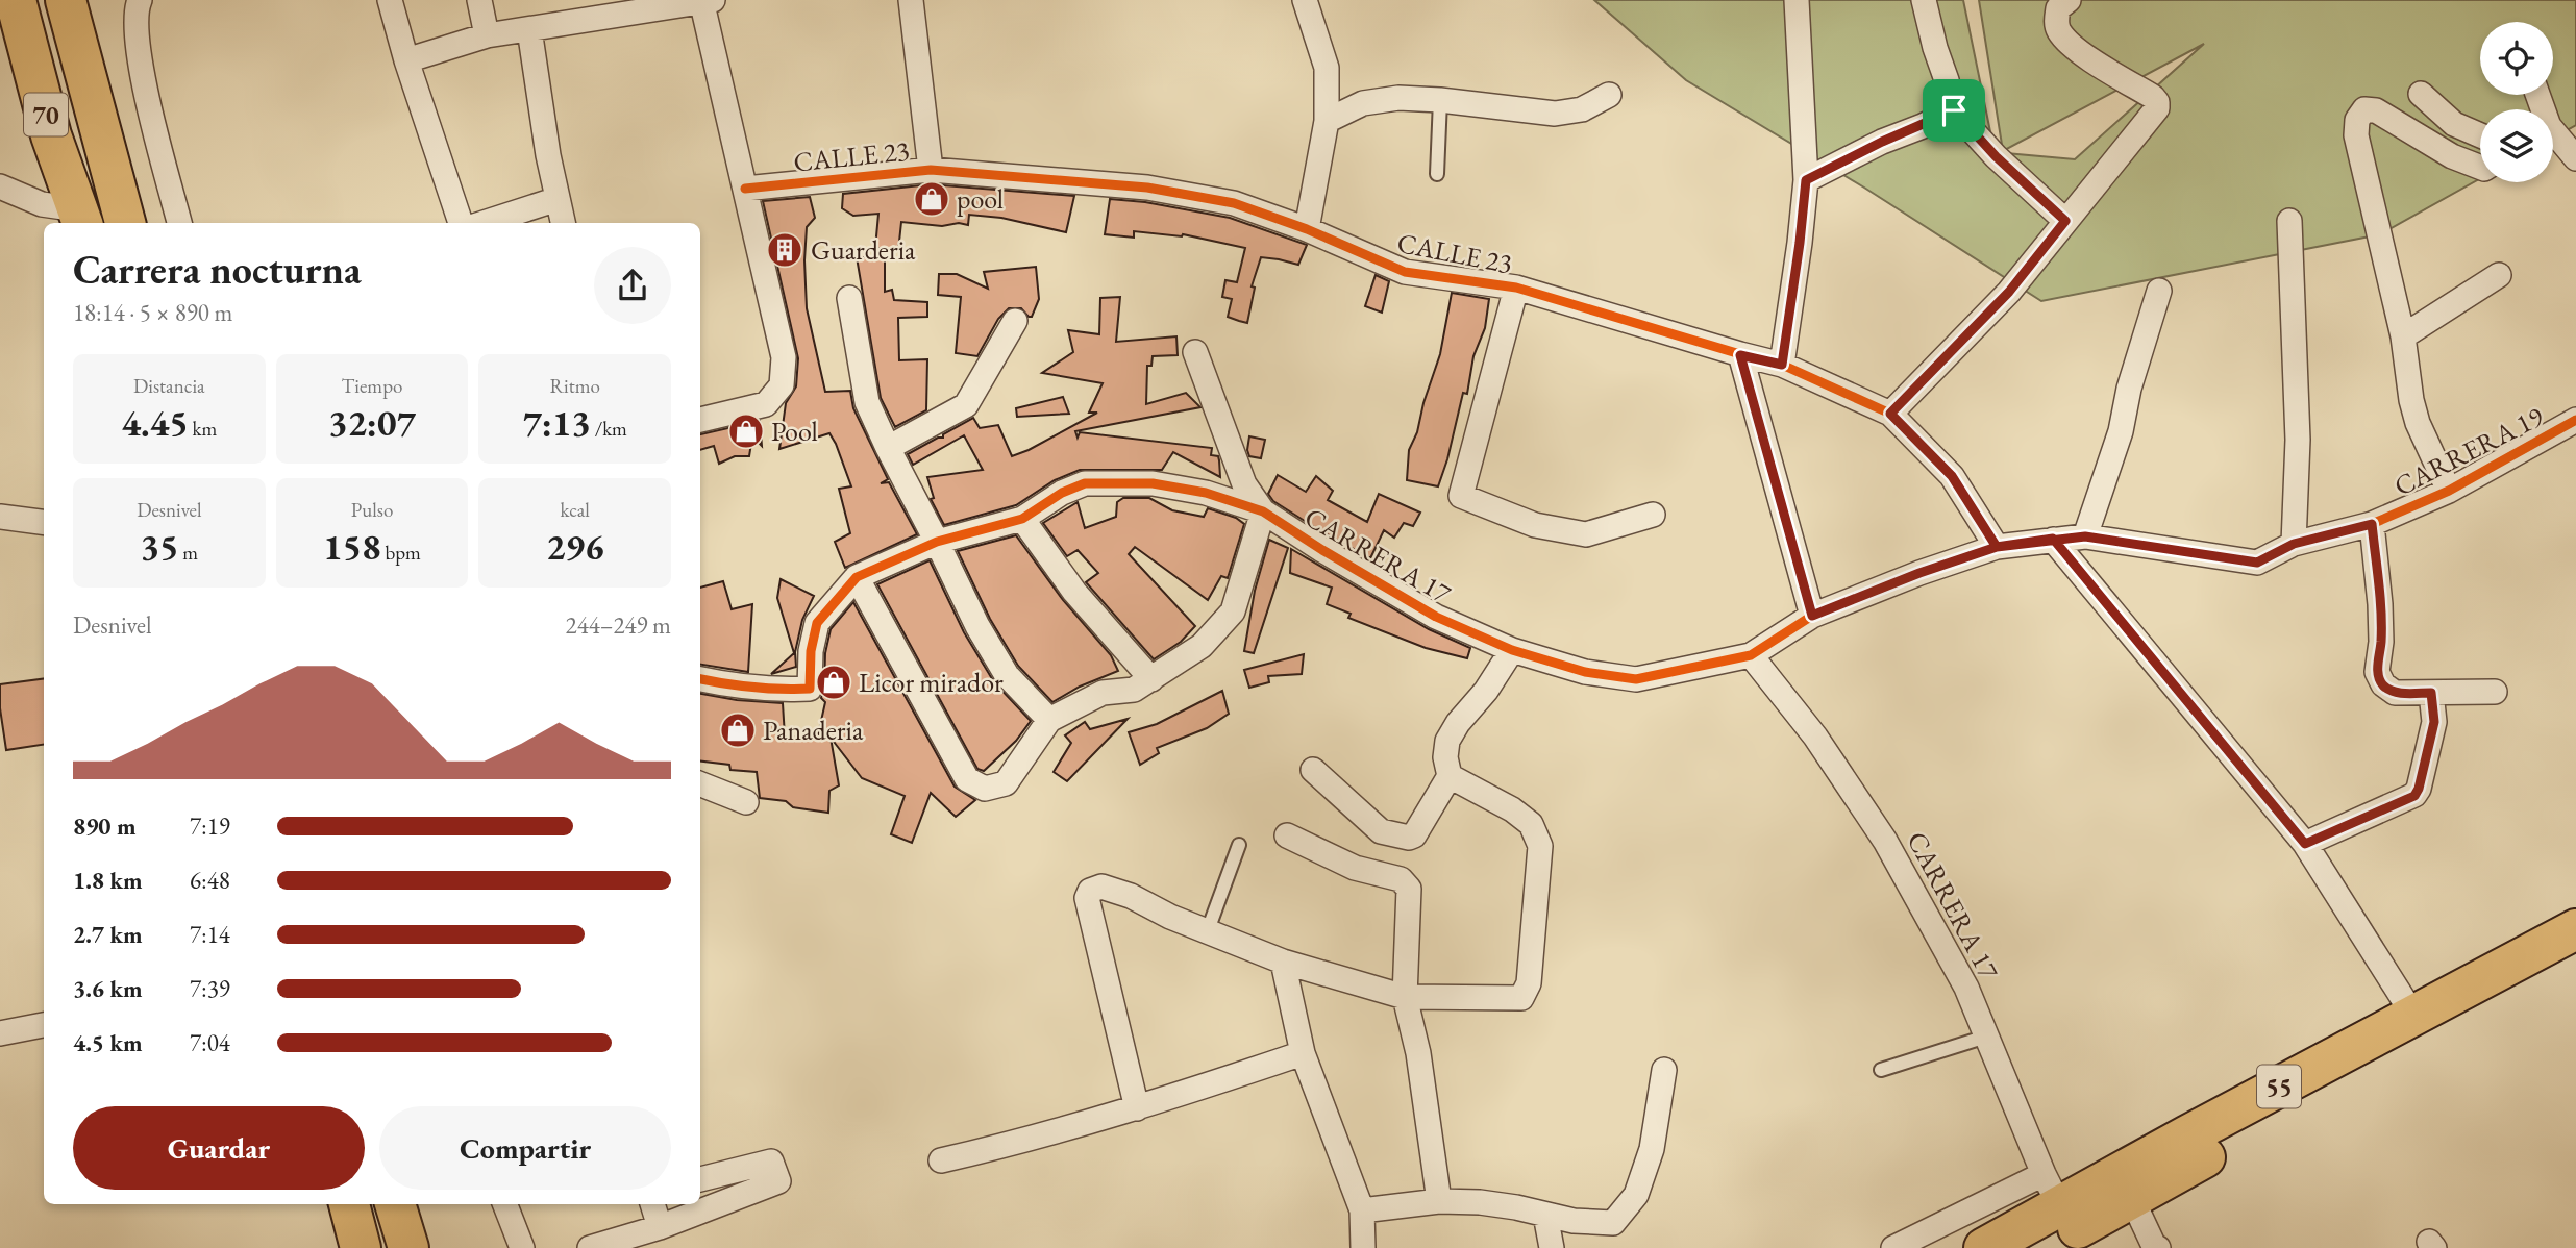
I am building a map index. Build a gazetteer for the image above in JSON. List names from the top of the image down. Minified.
{"streets":{"highway":["70","55"],"street":["CALLE 23","CARRERA 19","CARRERA 17"]},"crossings":[["CALLE 23","CARRERA 19"],["CALLE 23","CARRERA 17"],["CARRERA 19","CARRERA 17"],["CARRERA 17","55"]],"places":{"shop":["pool","Pool","Licor mirador","Panaderia"],"building":["Guarderia"]},"page":{"heading":["Carrera nocturna","18:14 · 5 × 890 m"],"stats":[["Distancia","4.45 km"],["Tiempo","32:07"],["Ritmo","7:13 /km"],["Desnivel","35 m"],["Pulso","158 bpm"],["kcal","296"]],"chart":["Desnivel","244–249 m"],"list":[{"name":"890 m","note":"7:19"},{"name":"1.8 km","note":"6:48"},{"name":"2.7 km","note":"7:14"},{"name":"3.6 km","note":"7:39"},{"name":"4.5 km","note":"7:04"}],"buttons":["Guardar","Compartir"]}}
